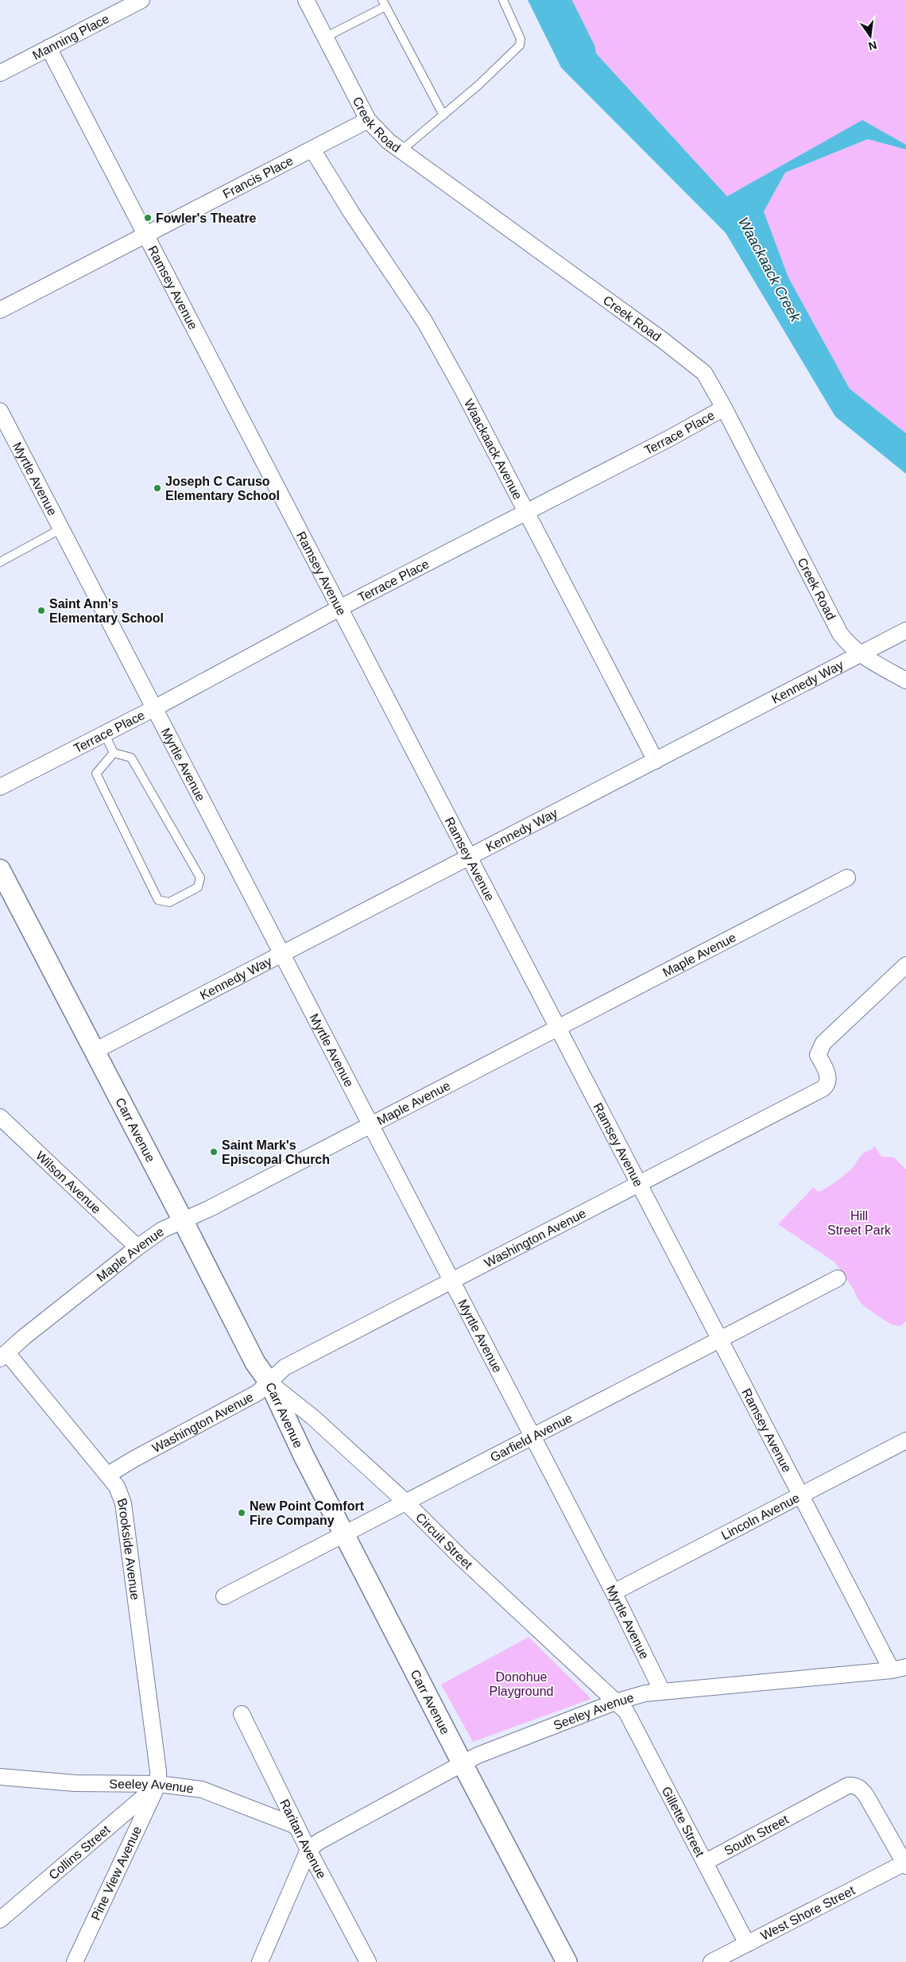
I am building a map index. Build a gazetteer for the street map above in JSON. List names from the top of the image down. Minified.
{"streets":{"street":["Manning Place","Creek Road","Francis Place","Ramsey Avenue","Terrace Place","Waackaack Avenue","Myrtle Avenue","Kennedy Way","Maple Avenue","Carr Avenue","Wilson Avenue","Washington Avenue","Garfield Avenue","Lincoln Avenue","Circuit Street","Brookside Avenue","Seeley Avenue","Gillette Street","South Street","Raritan Avenue","Collins Street","Pine View Avenue","West Shore Street"]},"crossings":[["Manning Place","Ramsey Avenue"],["Creek Road","Francis Place"],["Creek Road","Terrace Place"],["Creek Road","Kennedy Way"],["Francis Place","Ramsey Avenue"],["Francis Place","Waackaack Avenue"],["Ramsey Avenue","Terrace Place"],["Ramsey Avenue","Kennedy Way"],["Ramsey Avenue","Maple Avenue"],["Ramsey Avenue","Washington Avenue"],["Ramsey Avenue","Garfield Avenue"],["Ramsey Avenue","Lincoln Avenue"],["Ramsey Avenue","Seeley Avenue"],["Terrace Place","Waackaack Avenue"],["Terrace Place","Myrtle Avenue"],["Waackaack Avenue","Kennedy Way"],["Myrtle Avenue","Kennedy Way"],["Myrtle Avenue","Maple Avenue"],["Myrtle Avenue","Washington Avenue"],["Myrtle Avenue","Garfield Avenue"],["Myrtle Avenue","Lincoln Avenue"],["Myrtle Avenue","Seeley Avenue"],["Kennedy Way","Carr Avenue"],["Maple Avenue","Carr Avenue"],["Maple Avenue","Wilson Avenue"],["Maple Avenue","Brookside Avenue"],["Carr Avenue","Washington Avenue"],["Carr Avenue","Garfield Avenue"],["Carr Avenue","Circuit Street"],["Carr Avenue","Seeley Avenue"],["Washington Avenue","Circuit Street"],["Washington Avenue","Brookside Avenue"],["Garfield Avenue","Circuit Street"],["Circuit Street","Seeley Avenue"],["Circuit Street","Gillette Street"],["Brookside Avenue","Seeley Avenue"],["Brookside Avenue","Collins Street"],["Brookside Avenue","Pine View Avenue"],["Seeley Avenue","Gillette Street"],["Seeley Avenue","Raritan Avenue"],["Seeley Avenue","Collins Street"],["Seeley Avenue","Pine View Avenue"],["Gillette Street","South Street"],["Gillette Street","West Shore Street"],["South Street","West Shore Street"],["Collins Street","Pine View Avenue"]],"water":["Waackaack Creek"],"parks":["Hill Street Park","Donohue Playground"],"places":["Fowler's Theatre","Joseph C Caruso Elementary School","Saint Ann's Elementary School","Saint Mark's Episcopal Church","New Point Comfort Fire Company"],"north":"bottom"}
